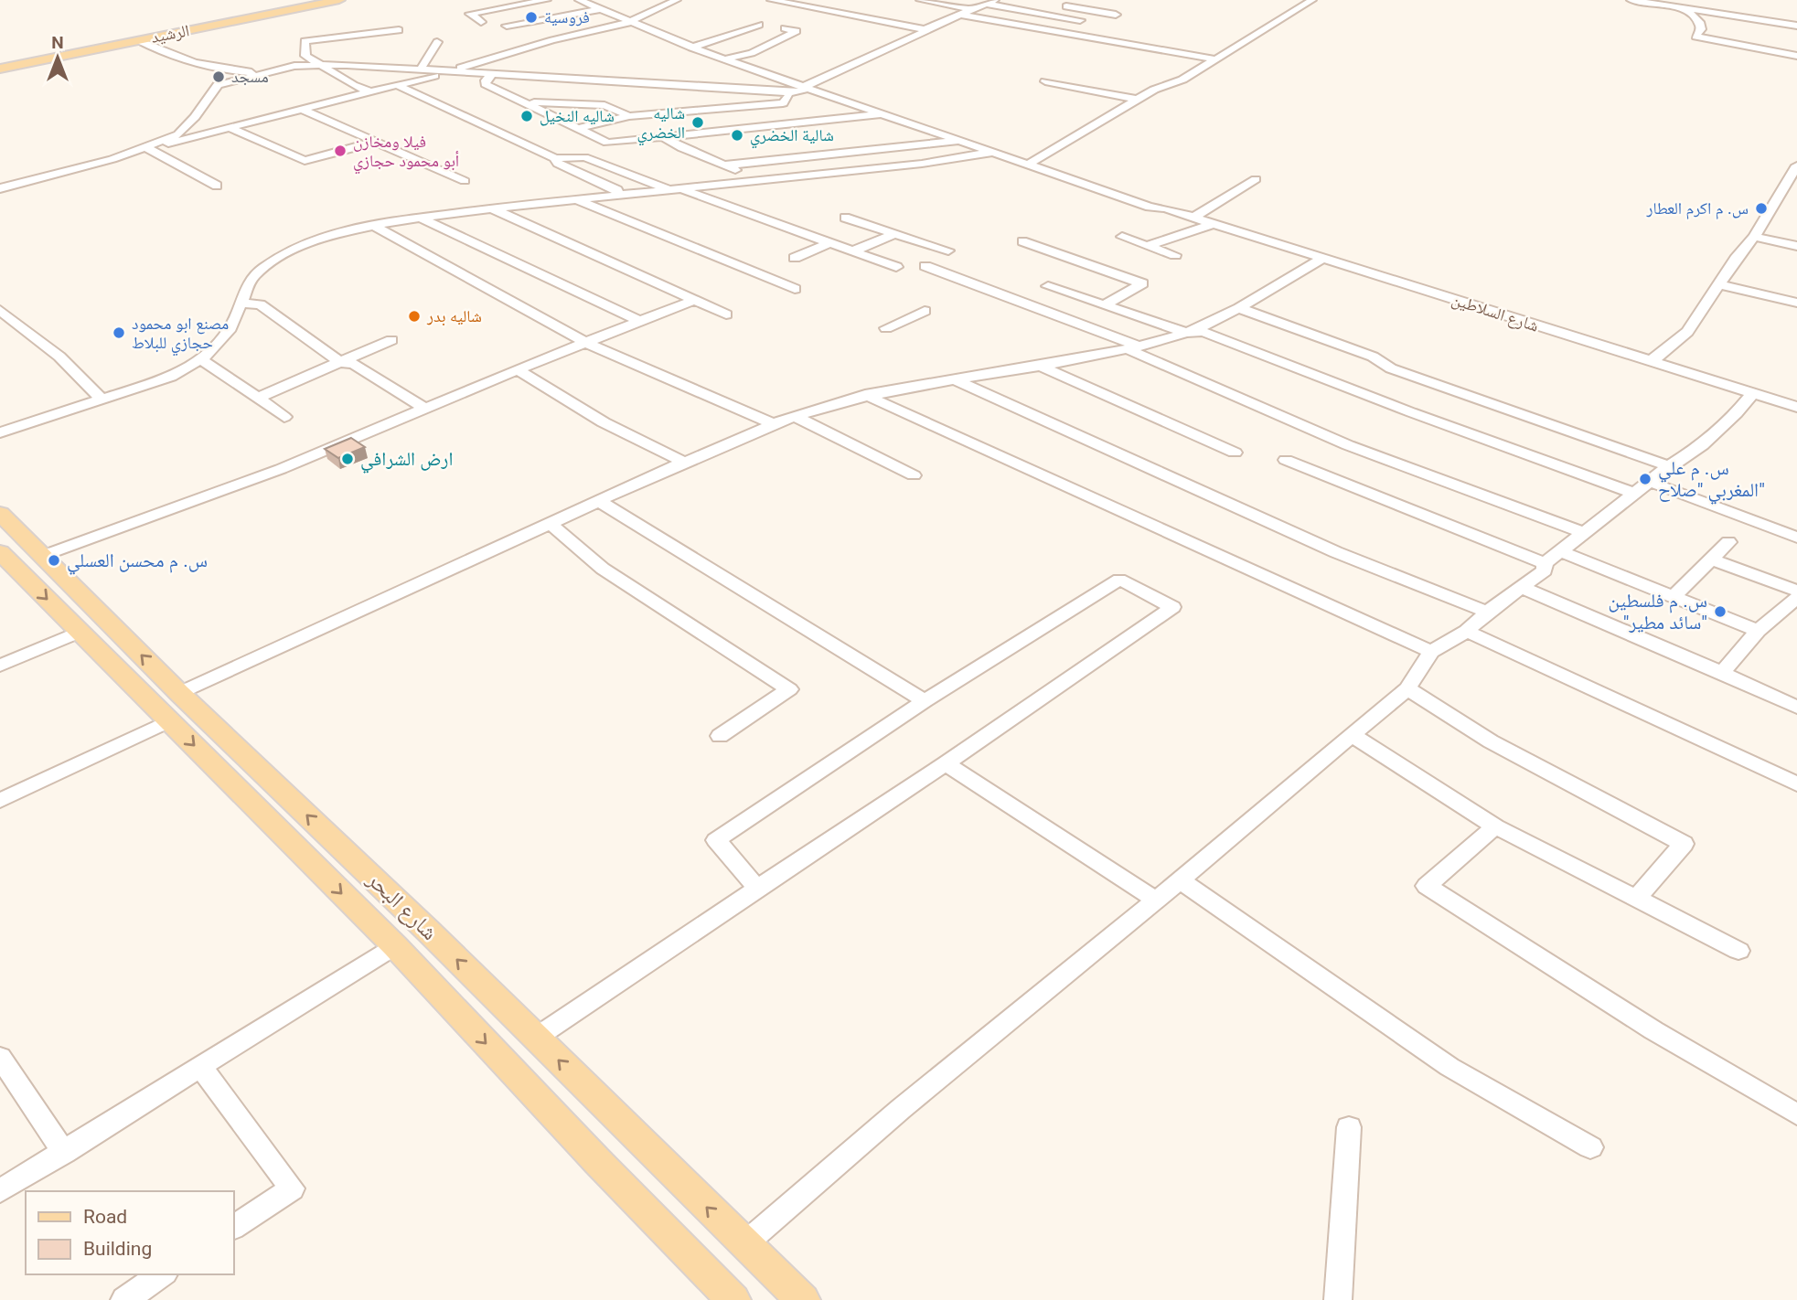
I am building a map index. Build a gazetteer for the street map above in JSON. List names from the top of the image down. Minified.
{"streets":{"main road":["الرشيد","شارع البحر"],"street":["شارع السلاطين"]},"places":["فروسية","مسجد","شاليه النخيل","شاليه الخضري","شالية الخضري","فيلا ومخازن أبو محمود حجازي","س. م اكرم العطار","شاليه بدر","مصنع ابو محمود حجازي للبلاط","ارض الشرافي","س. م علي المغربي \"صلاح\"","س. م محسن العسلي","س. م فلسطين \"سائد مطير\""],"legend":["Road","Building"],"north":"top"}
